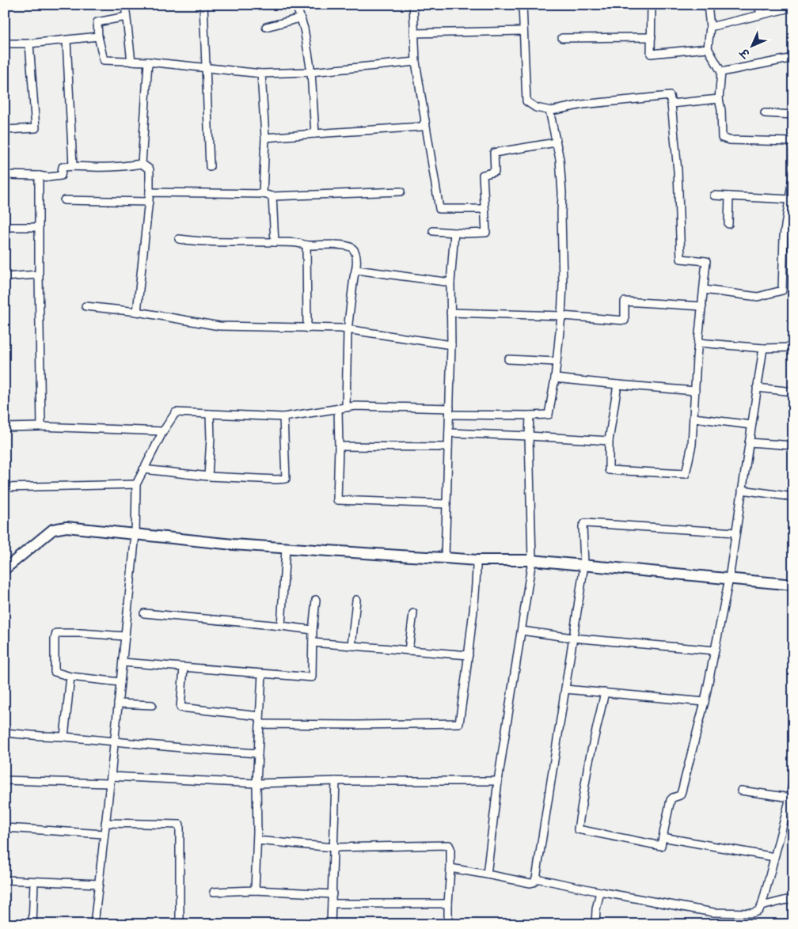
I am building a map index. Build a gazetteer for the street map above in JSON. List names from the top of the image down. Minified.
{"north":"bottom left"}
